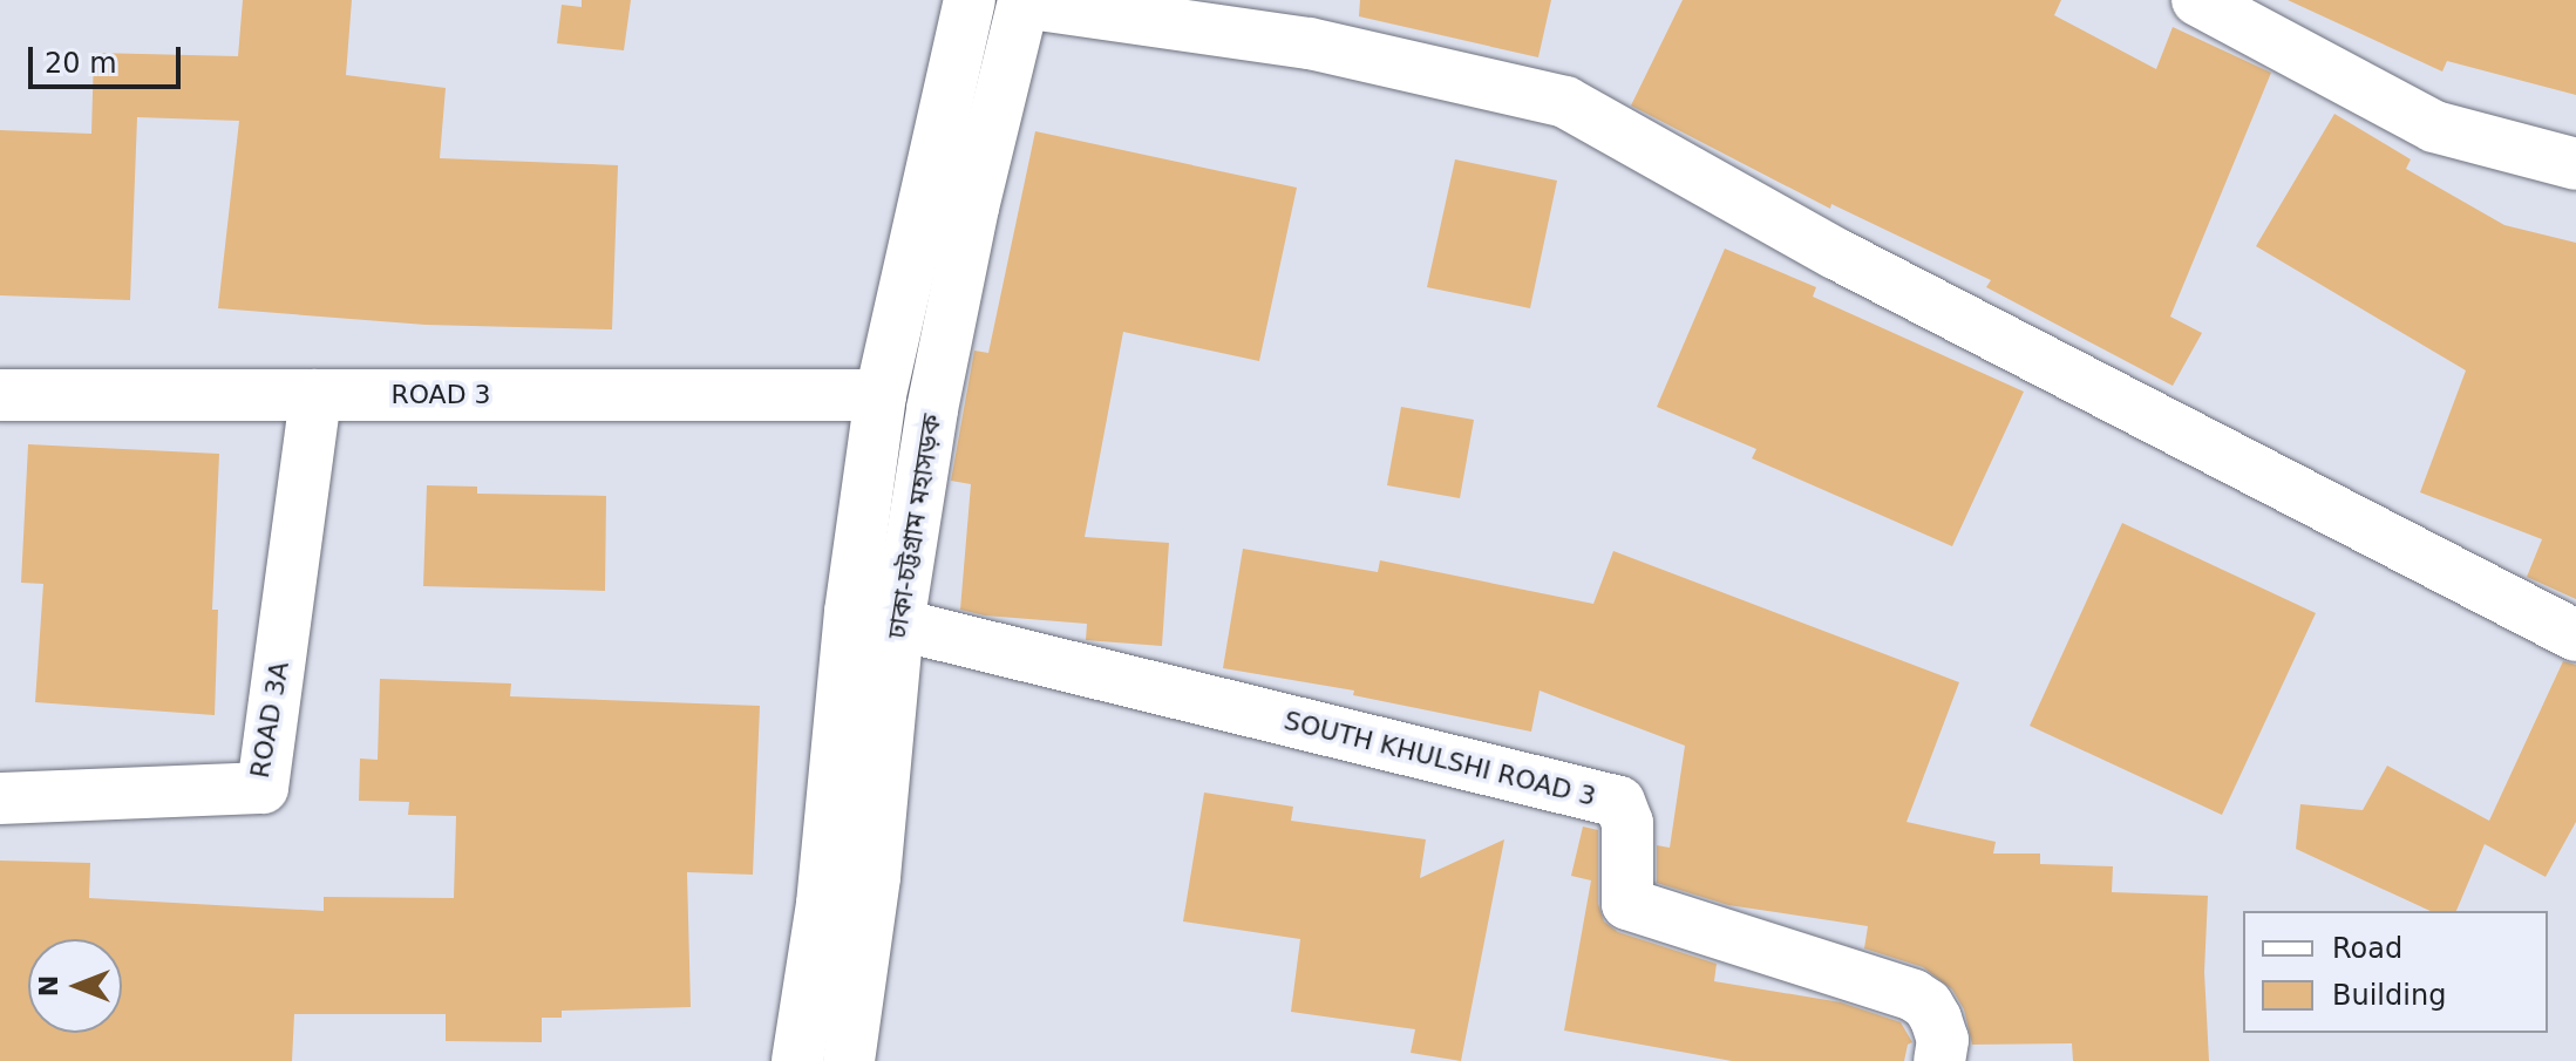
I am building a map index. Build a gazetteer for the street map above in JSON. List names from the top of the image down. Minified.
{"streets":{"main road":["ROAD 3","ঢাকা-চট্টগ্রাম মহাসড়ক","ROAD 3A","SOUTH KHULSHI ROAD 3"]},"crossings":[["ROAD 3","ঢাকা-চট্টগ্রাম মহাসড়ক"],["ROAD 3","ROAD 3A"],["ঢাকা-চট্টগ্রাম মহাসড়ক","SOUTH KHULSHI ROAD 3"]],"legend":["Road","Building"],"scale_bar":"20 m","north":"left"}
